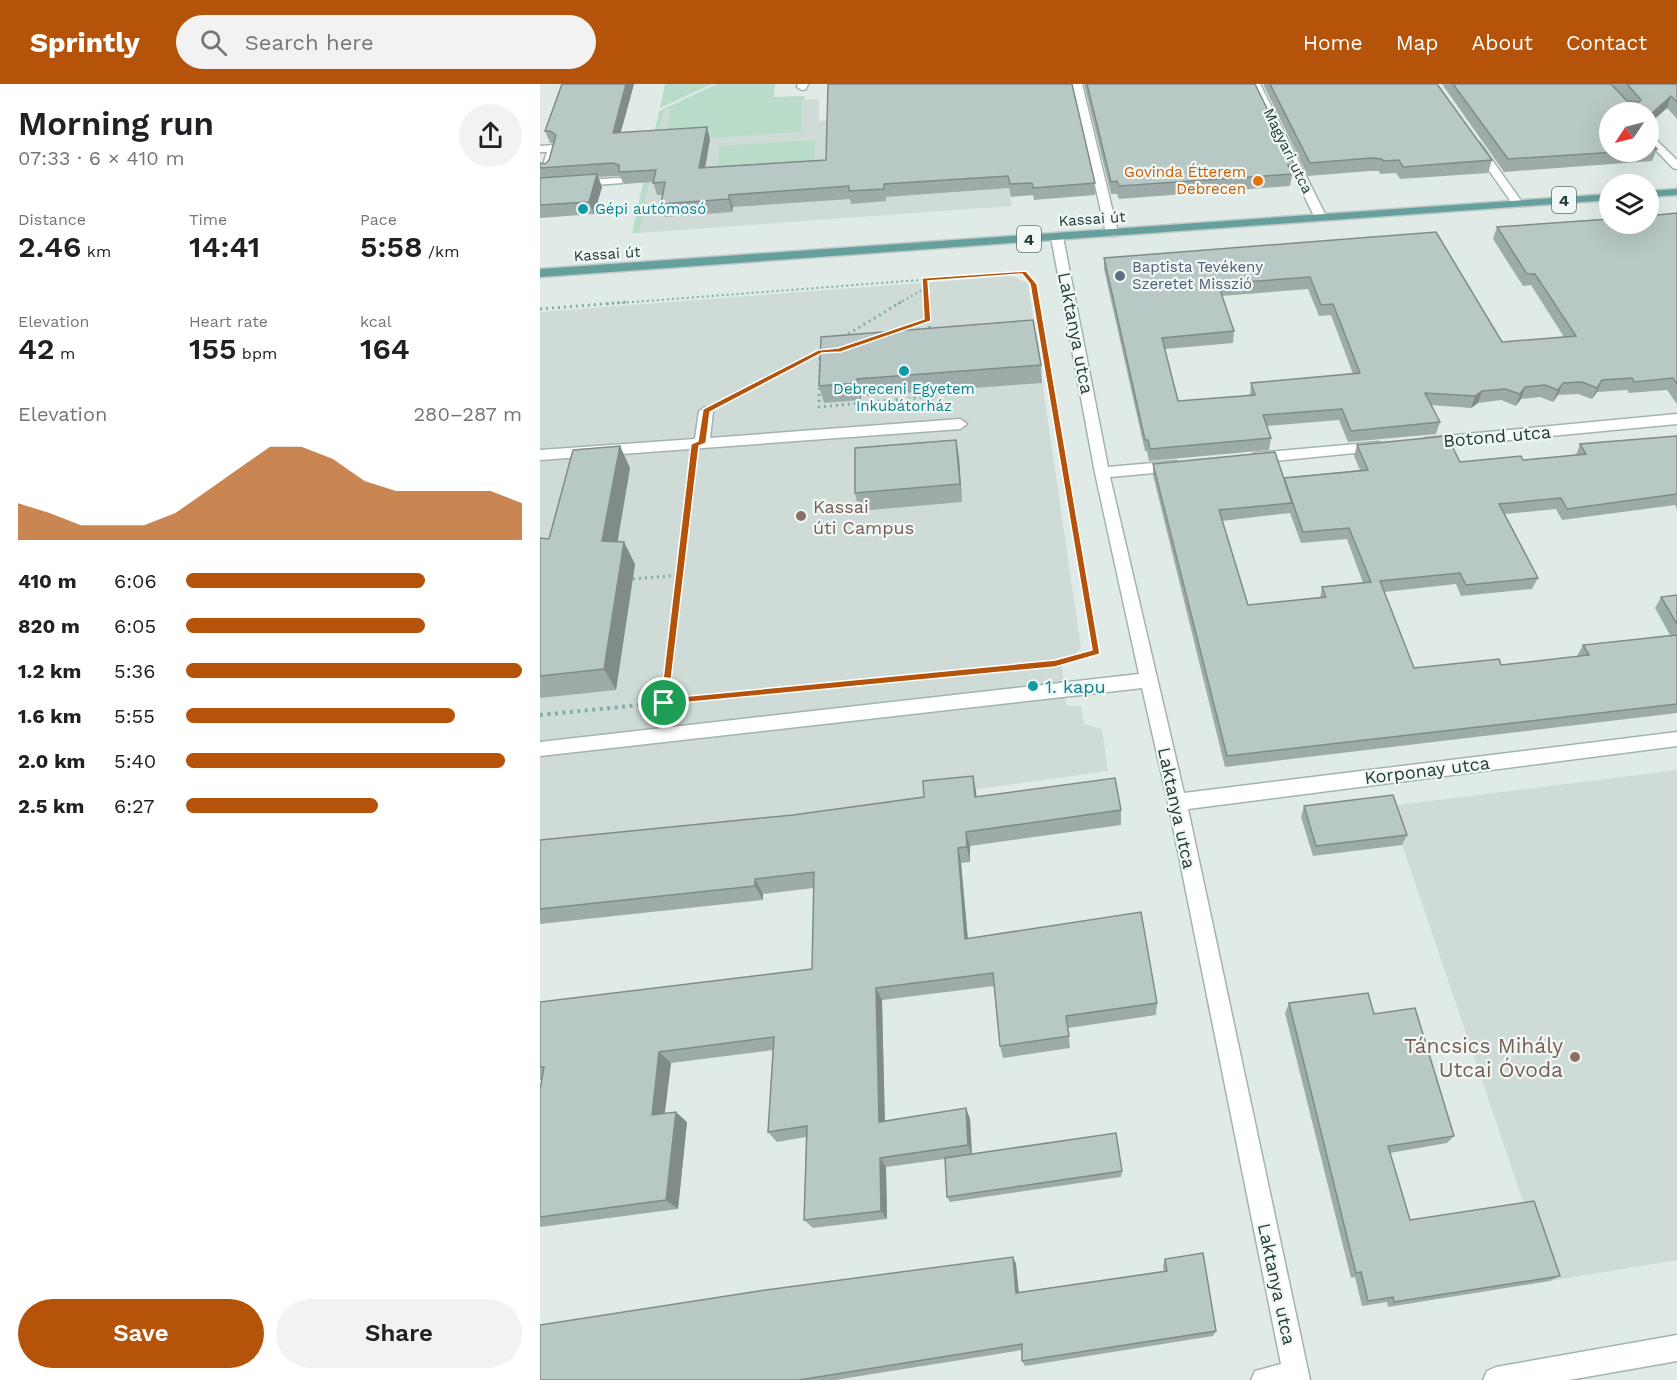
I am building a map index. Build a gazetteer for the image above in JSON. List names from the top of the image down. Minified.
{"streets":{"main road":["4","Kassai út"],"street":["Magyari utca","Laktanya utca","Botond utca","Korponay utca"]},"crossings":[["Magyari utca","Kassai út"],["Kassai út","Laktanya utca"],["Laktanya utca","Korponay utca"]],"places":["Govinda Étterem Debrecen","Gépi autómosó","Baptista Tevékeny Szeretet Misszió","Debreceni Egyetem Inkubátorház","Kassai úti Campus","1. kapu","Táncsics Mihály Utcai Óvoda"],"north":"bottom left","page":{"header":"Sprintly","search":"Search here","nav":["Home","Map","About","Contact"],"heading":["Morning run","07:33 · 6 × 410 m"],"stats":[["Distance","2.46 km"],["Time","14:41"],["Pace","5:58 /km"],["Elevation","42 m"],["Heart rate","155 bpm"],["kcal","164"]],"chart":["Elevation","280–287 m"],"list":[{"name":"410 m","note":"6:06"},{"name":"820 m","note":"6:05"},{"name":"1.2 km","note":"5:36"},{"name":"1.6 km","note":"5:55"},{"name":"2.0 km","note":"5:40"},{"name":"2.5 km","note":"6:27"}],"buttons":["Save","Share"]}}
